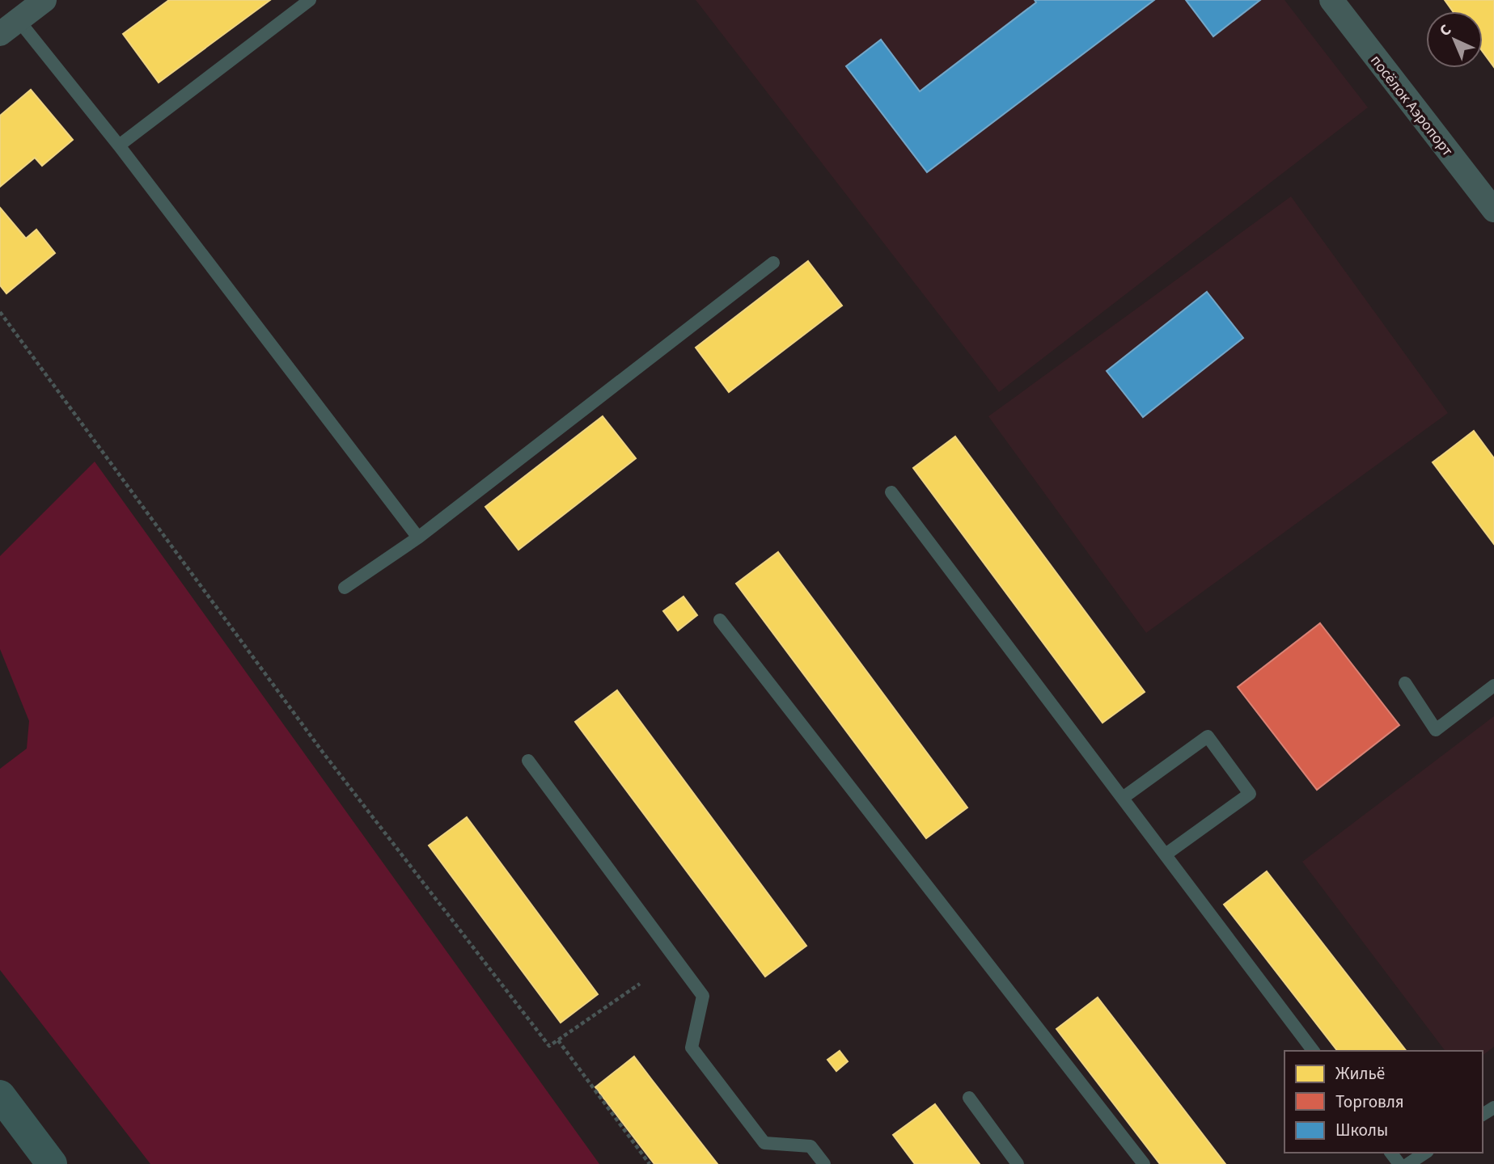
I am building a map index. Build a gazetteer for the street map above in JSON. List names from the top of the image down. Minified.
{"streets":{"street":["посёлок Аэропорт"]},"legend":["Жильё","Торговля","Школы"],"north":"top left"}
